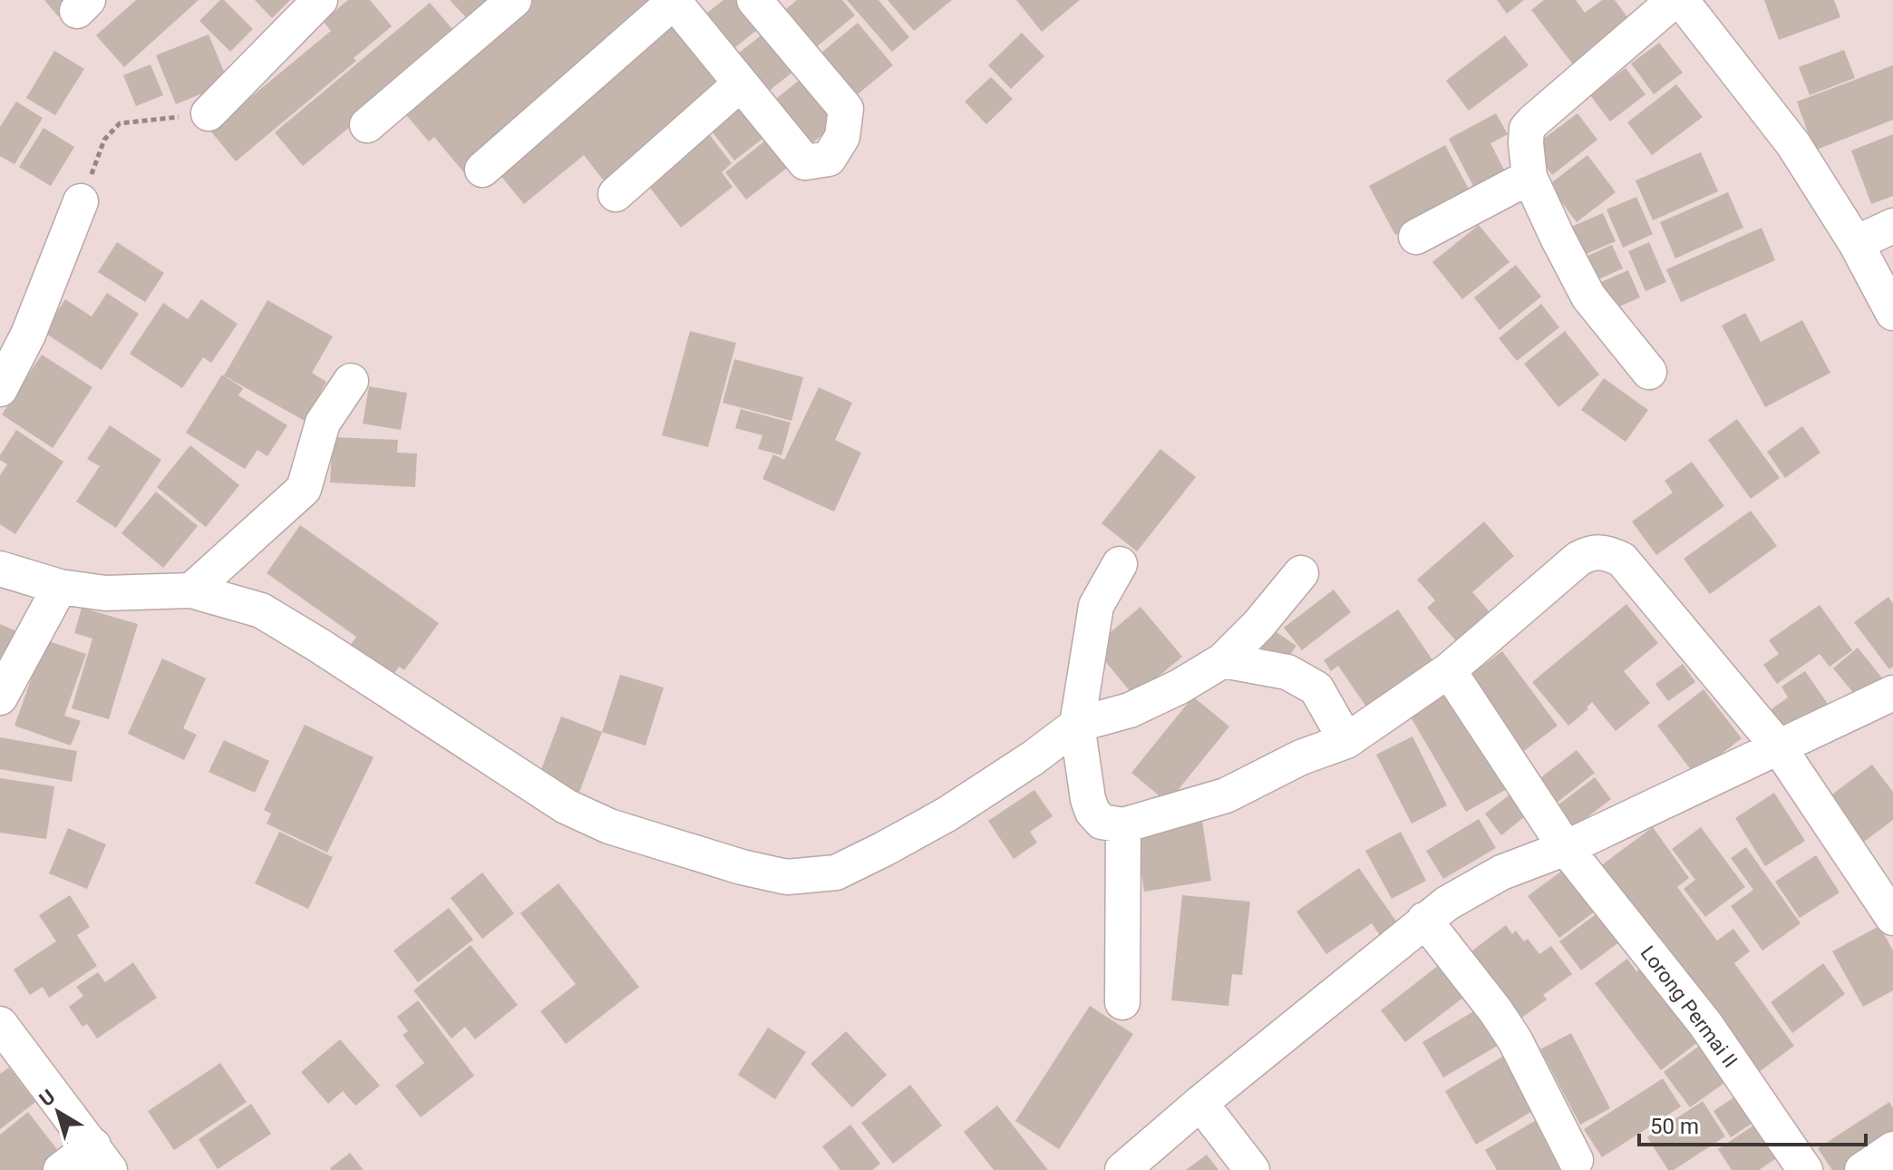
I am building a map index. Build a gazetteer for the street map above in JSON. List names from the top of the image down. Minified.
{"streets":{"street":["Lorong Permai II"]},"scale_bar":"50 m","north":"top left"}
